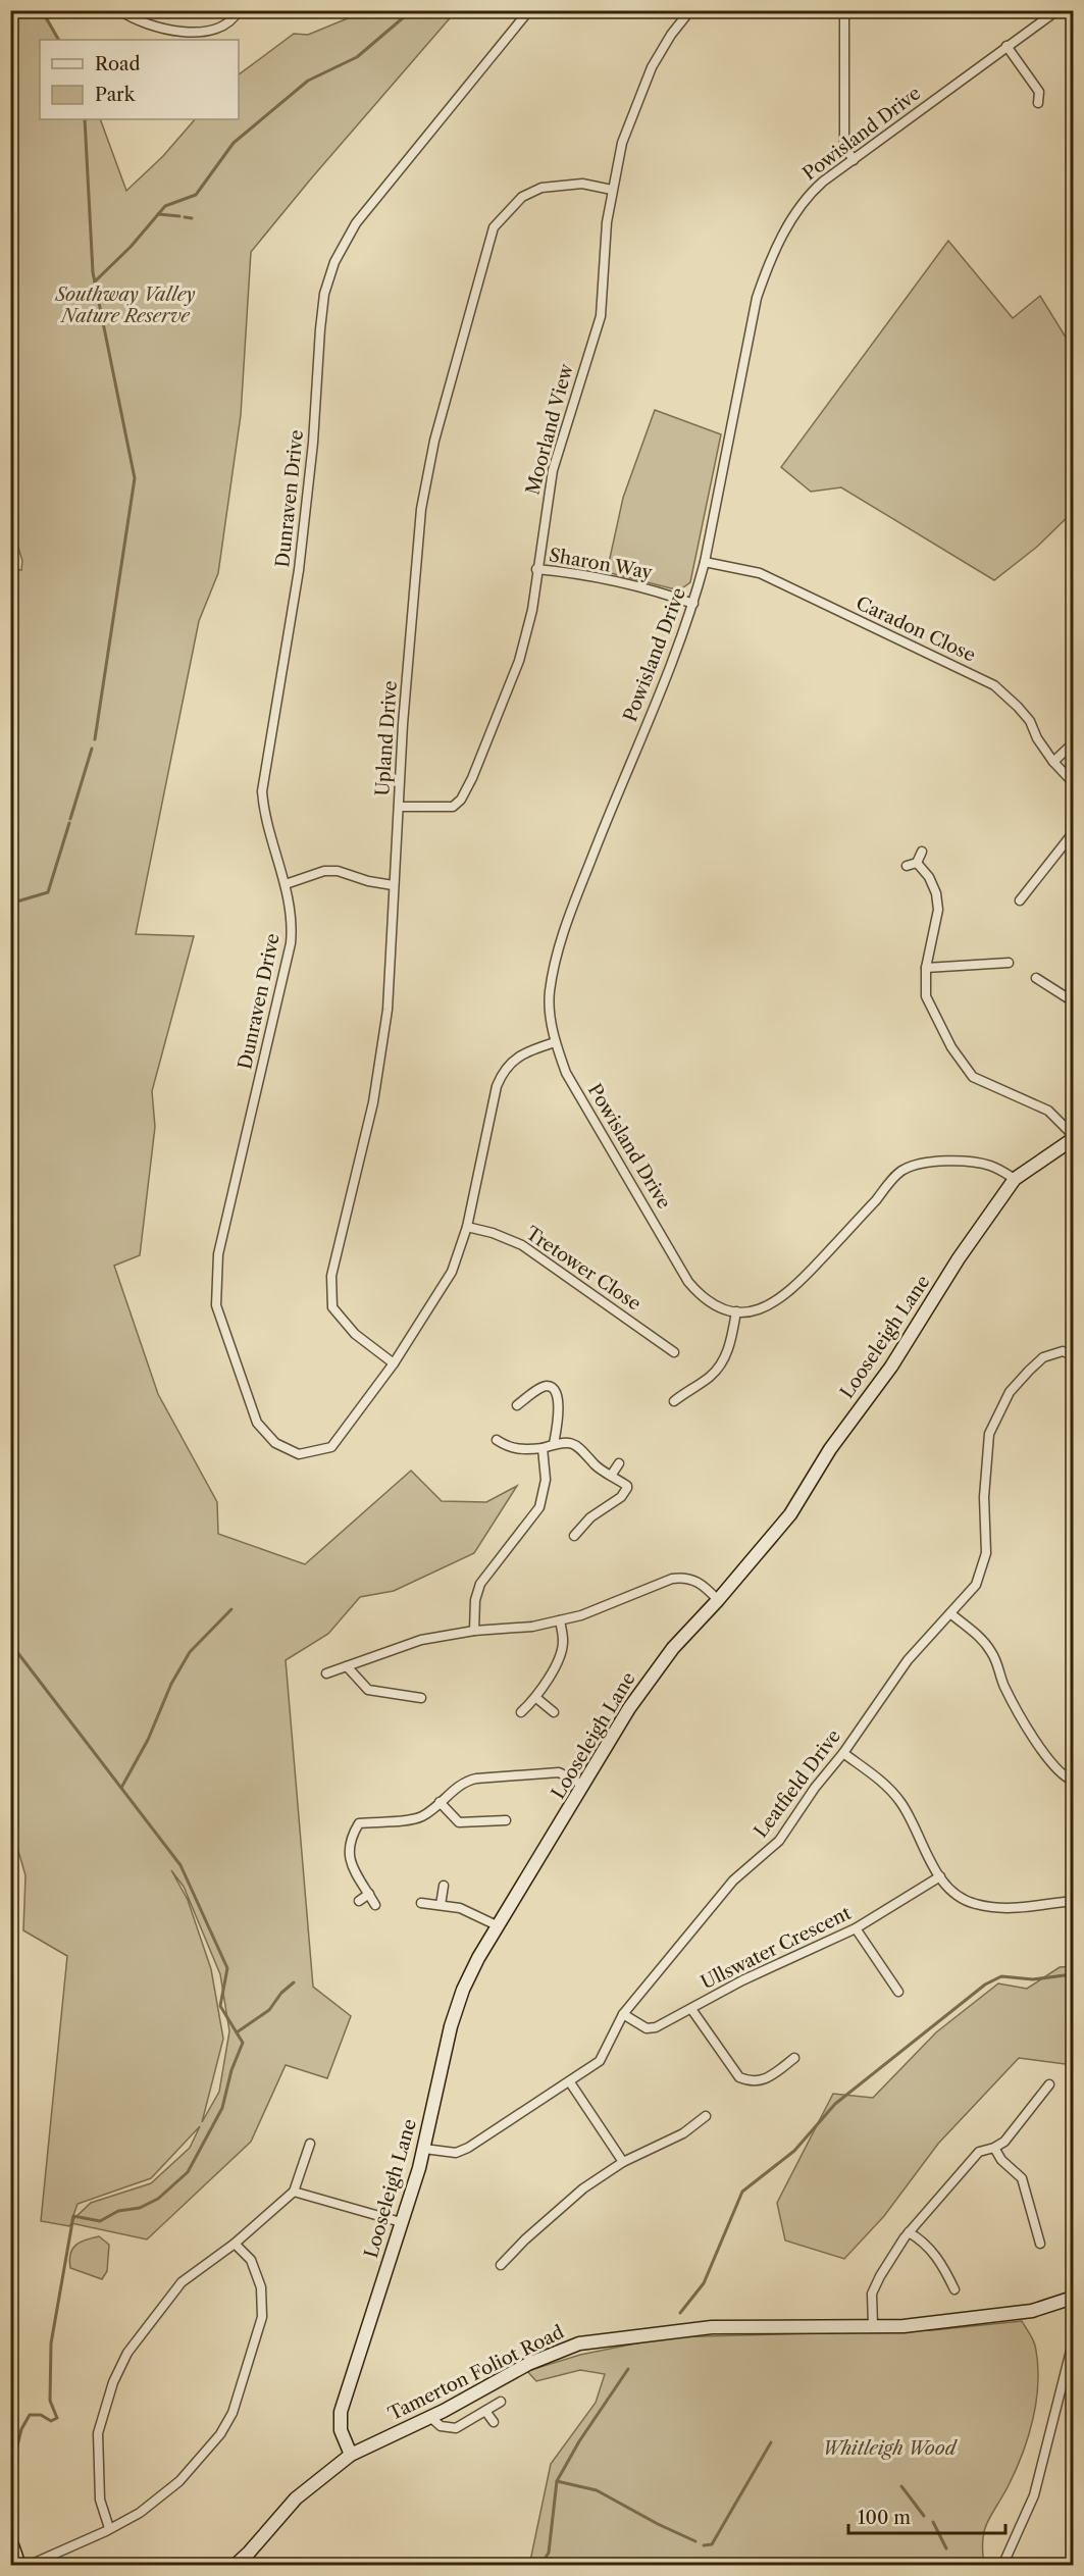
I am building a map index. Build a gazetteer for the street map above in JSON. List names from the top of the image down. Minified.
{"streets":{"street":["Powisland Drive","Moorland View","Dunraven Drive","Sharon Way","Caradon Close","Upland Drive","Tretower Close","Looseleigh Lane","Leatfield Drive","Ullswater Crescent","Tamerton Foliot Road"]},"crossings":[["Powisland Drive","Dunraven Drive"],["Powisland Drive","Sharon Way"],["Powisland Drive","Caradon Close"],["Powisland Drive","Looseleigh Lane"],["Moorland View","Sharon Way"],["Moorland View","Upland Drive"],["Dunraven Drive","Upland Drive"],["Dunraven Drive","Tretower Close"],["Looseleigh Lane","Leatfield Drive"],["Looseleigh Lane","Tamerton Foliot Road"],["Leatfield Drive","Ullswater Crescent"]],"parks":["Southway Valley Nature Reserve","Whitleigh Wood"],"legend":["Road","Park"],"scale_bar":"100 m"}
